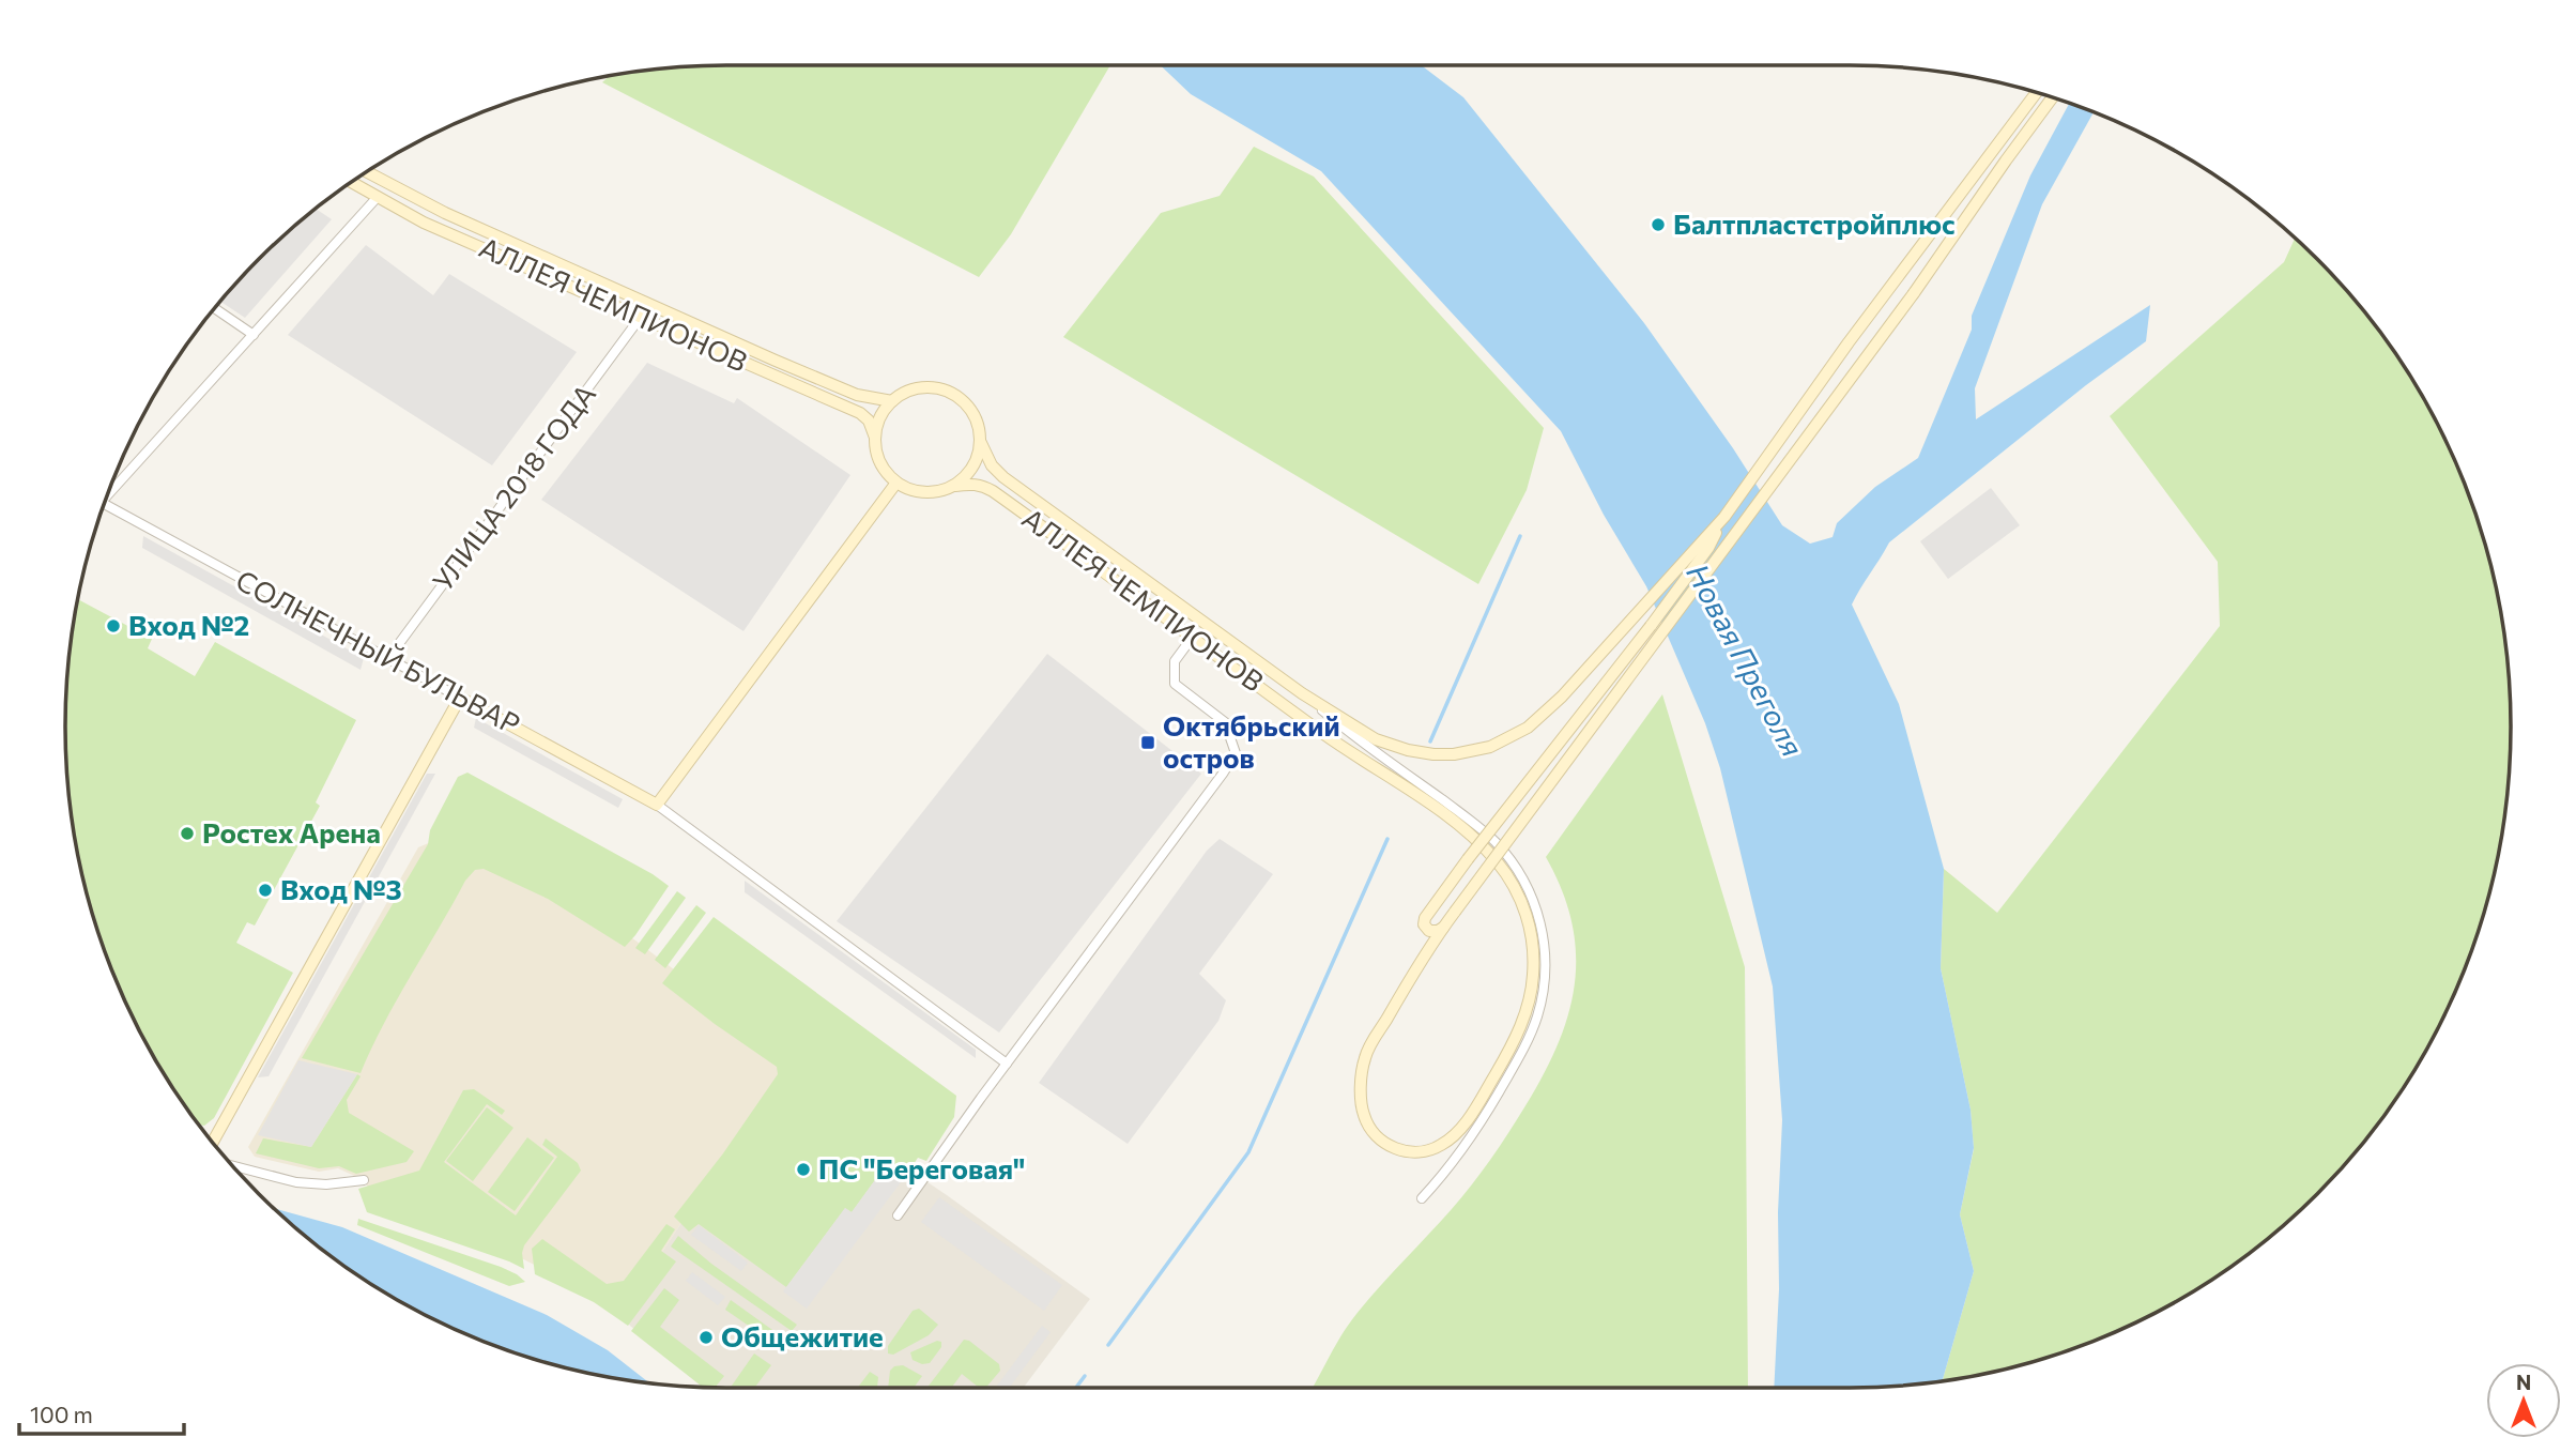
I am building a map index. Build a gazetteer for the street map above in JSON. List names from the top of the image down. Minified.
{"streets":{"main road":["АЛЛЕЯ ЧЕМПИОНОВ","СОЛНЕЧНЫЙ БУЛЬВАР"],"street":["УЛИЦА 2018 ГОДА"]},"crossings":[["АЛЛЕЯ ЧЕМПИОНОВ","УЛИЦА 2018 ГОДА"],["УЛИЦА 2018 ГОДА","СОЛНЕЧНЫЙ БУЛЬВАР"]],"water":["Новая Преголя"],"places":{"other":["Балтпластстройплюс","Вход №2","Ростех Арена","Вход №3","ПС \"Береговая\"","Общежитие"],"transit":["Октябрьский остров"]},"scale_bar":"100 m","north":"top"}
